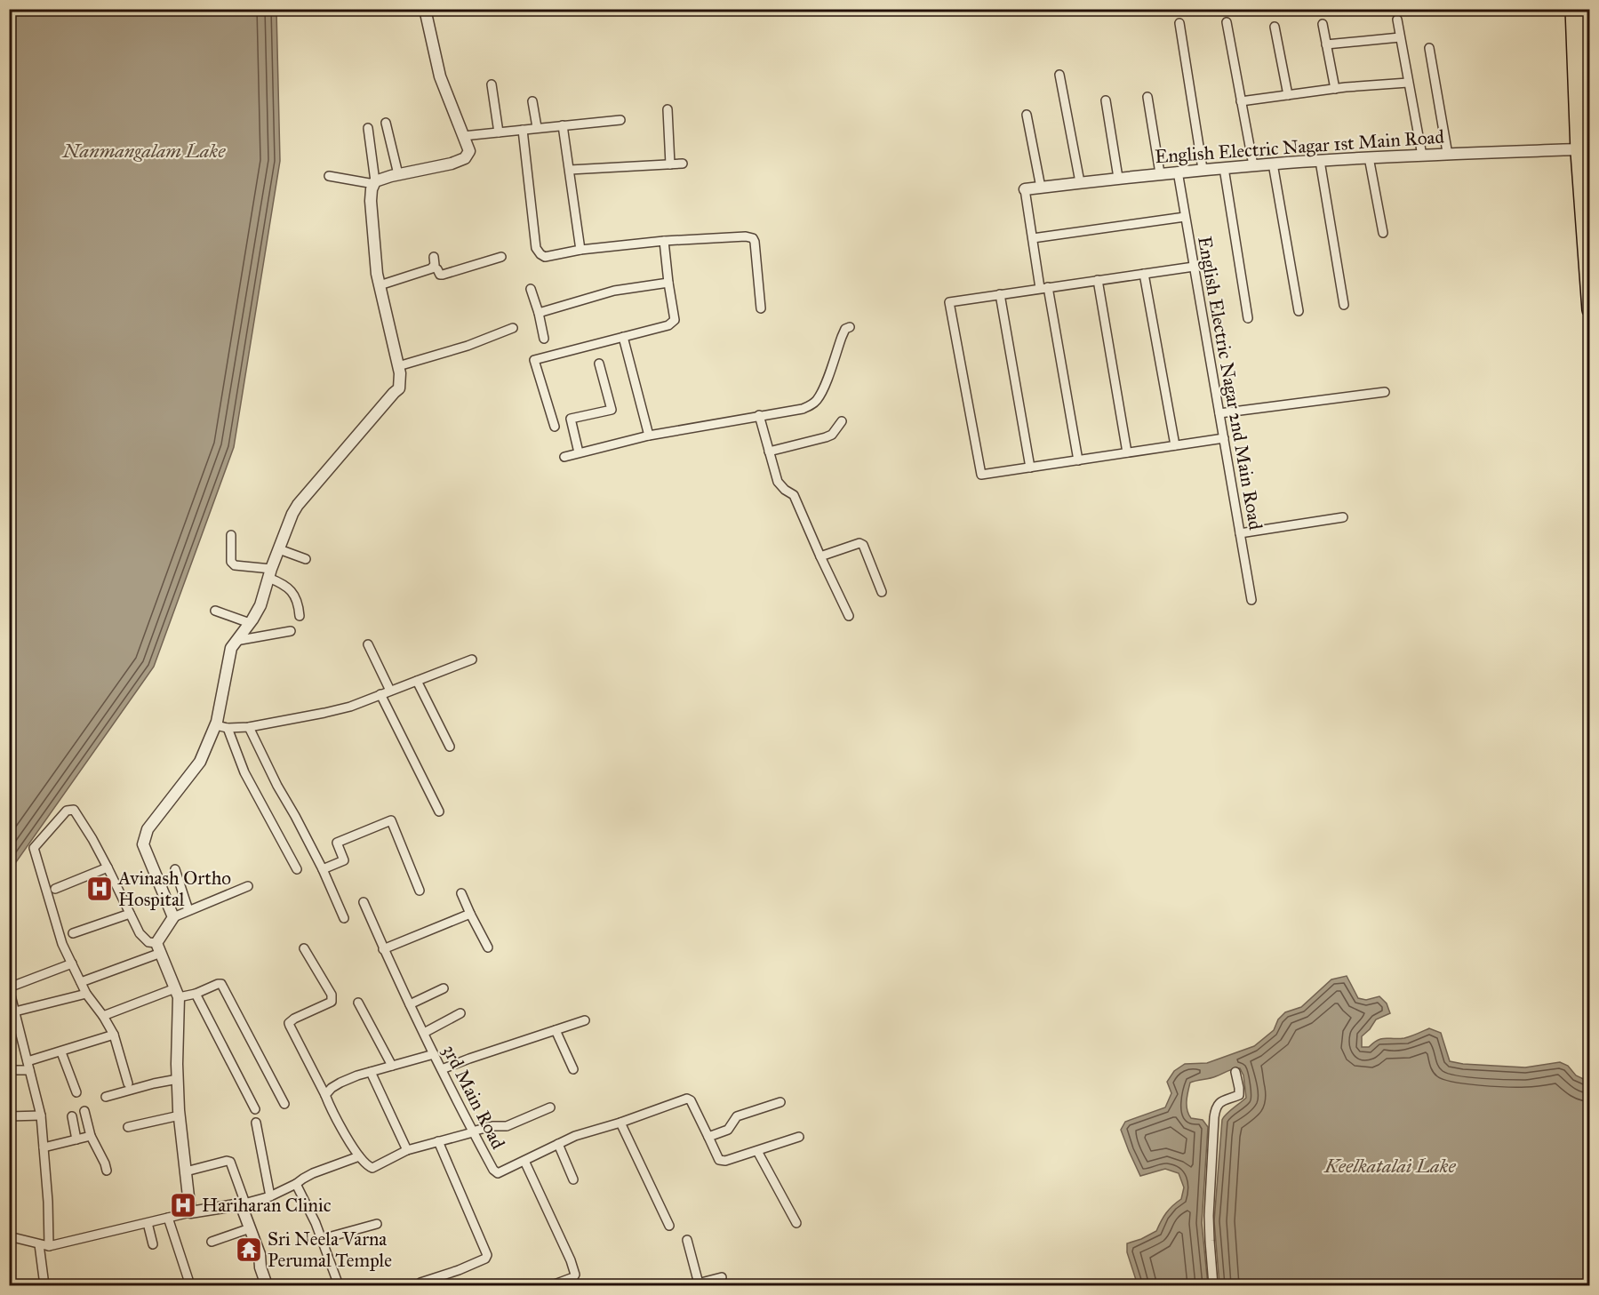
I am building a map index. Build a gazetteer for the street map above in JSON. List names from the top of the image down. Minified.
{"streets":{"street":["English Electric Nagar 1st Main Road","English Electric Nagar 2nd Main Road","3rd Main Road"]},"crossings":[["English Electric Nagar 1st Main Road","English Electric Nagar 2nd Main Road"]],"water":["Nanmangalam Lake","Keelkatalai Lake"],"places":{"hospital":["Avinash Ortho Hospital","Hariharan Clinic"],"temple":["Sri Neela Varna Perumal Temple"]}}
